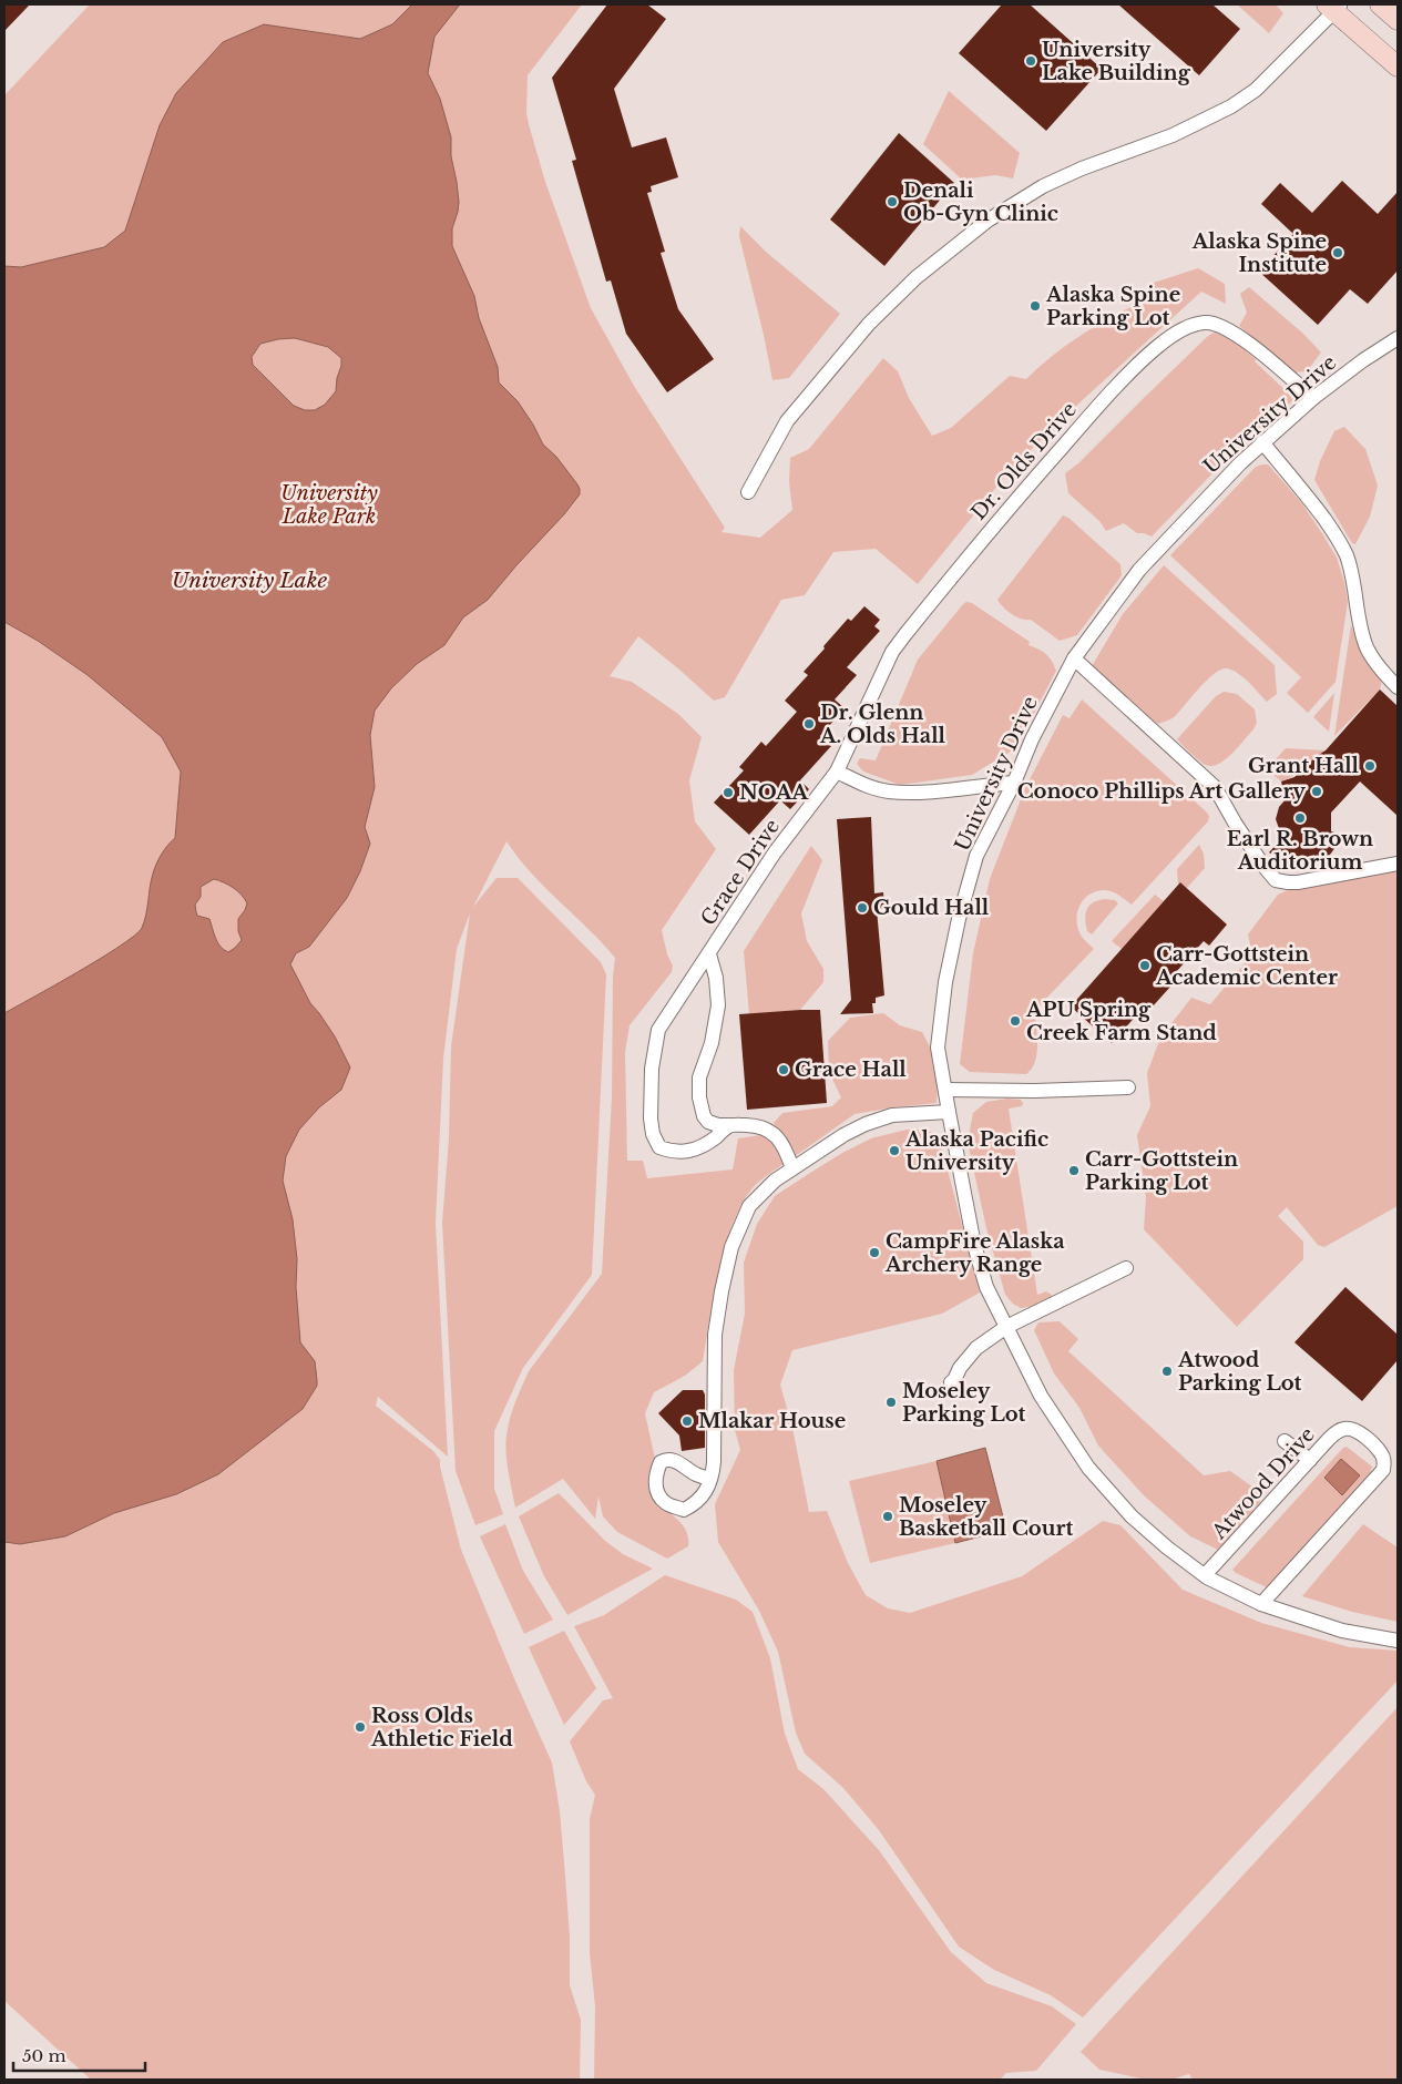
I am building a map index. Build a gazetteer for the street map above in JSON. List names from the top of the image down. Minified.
{"streets":{"street":["University Drive","Dr. Olds Drive","Grace Drive","Atwood Drive"]},"crossings":[["University Drive","Dr. Olds Drive"],["University Drive","Atwood Drive"],["Dr. Olds Drive","Grace Drive"]],"water":["University Lake"],"parks":["University Lake Park"],"places":["University Lake Building","Denali Ob-Gyn Clinic","Alaska Spine Institute","Alaska Spine Parking Lot","Dr. Glenn A. Olds Hall","Grant Hall","Conoco Phillips Art Gallery","NOAA","Earl R. Brown Auditorium","Gould Hall","Carr-Gottstein Academic Center","APU Spring Creek Farm Stand","Grace Hall","Alaska Pacific University","Carr-Gottstein Parking Lot","CampFire Alaska Archery Range","Atwood Parking Lot","Moseley Parking Lot","Mlakar House","Moseley Basketball Court","Ross Olds Athletic Field"],"scale_bar":"50 m"}
